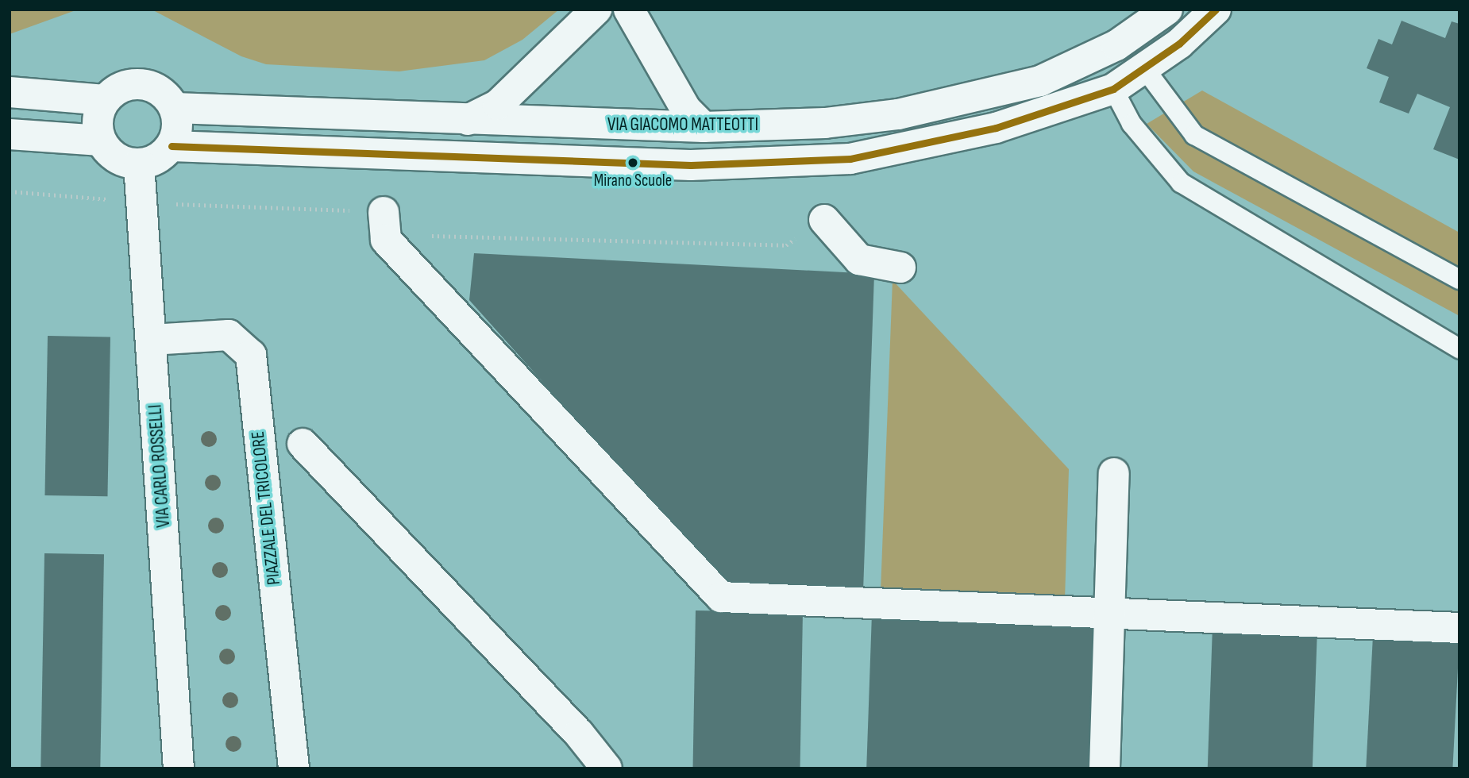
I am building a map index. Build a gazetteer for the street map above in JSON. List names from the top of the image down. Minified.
{"streets":{"street":["VIA GIACOMO MATTEOTTI","VIA CARLO ROSSELLI","PIAZZALE DEL TRICOLORE"]},"crossings":[["VIA GIACOMO MATTEOTTI","VIA CARLO ROSSELLI"],["VIA CARLO ROSSELLI","PIAZZALE DEL TRICOLORE"]],"places":["Mirano Scuole"]}
